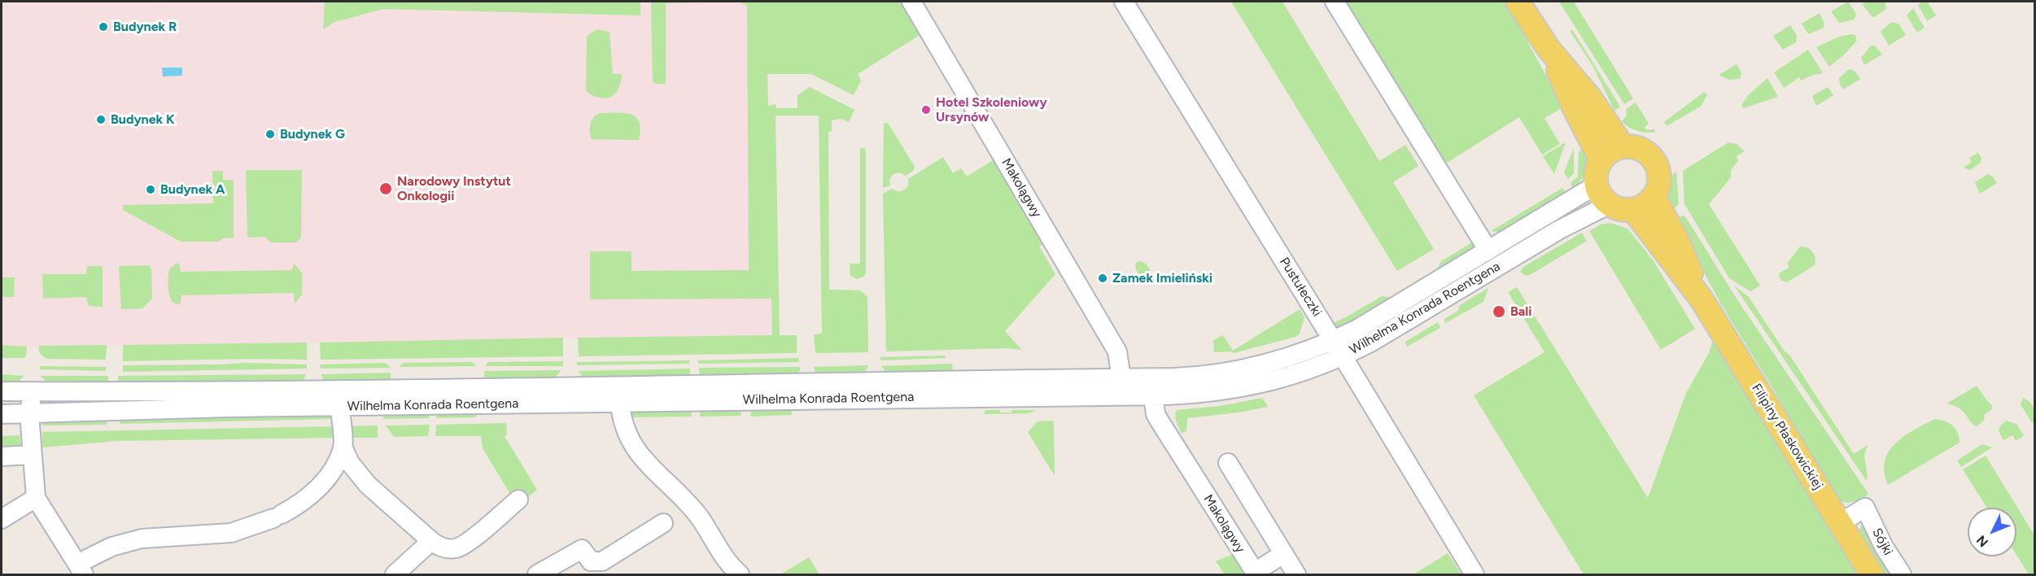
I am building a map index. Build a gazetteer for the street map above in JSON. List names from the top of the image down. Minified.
{"streets":{"main road":["Filipiny Płaskowickiej"],"street":["Makolągwy","Pustułeczki","Wilhelma Konrada Roentgena","Sójki"]},"crossings":[["Makolągwy","Wilhelma Konrada Roentgena"],["Pustułeczki","Wilhelma Konrada Roentgena"],["Wilhelma Konrada Roentgena","Filipiny Płaskowickiej"],["Filipiny Płaskowickiej","Sójki"]],"places":["Budynek R","Hotel Szkoleniowy Ursynów","Budynek K","Budynek G","Narodowy Instytut Onkologii","Budynek A","Zamek Imieliński","Bali"],"north":"bottom left"}
